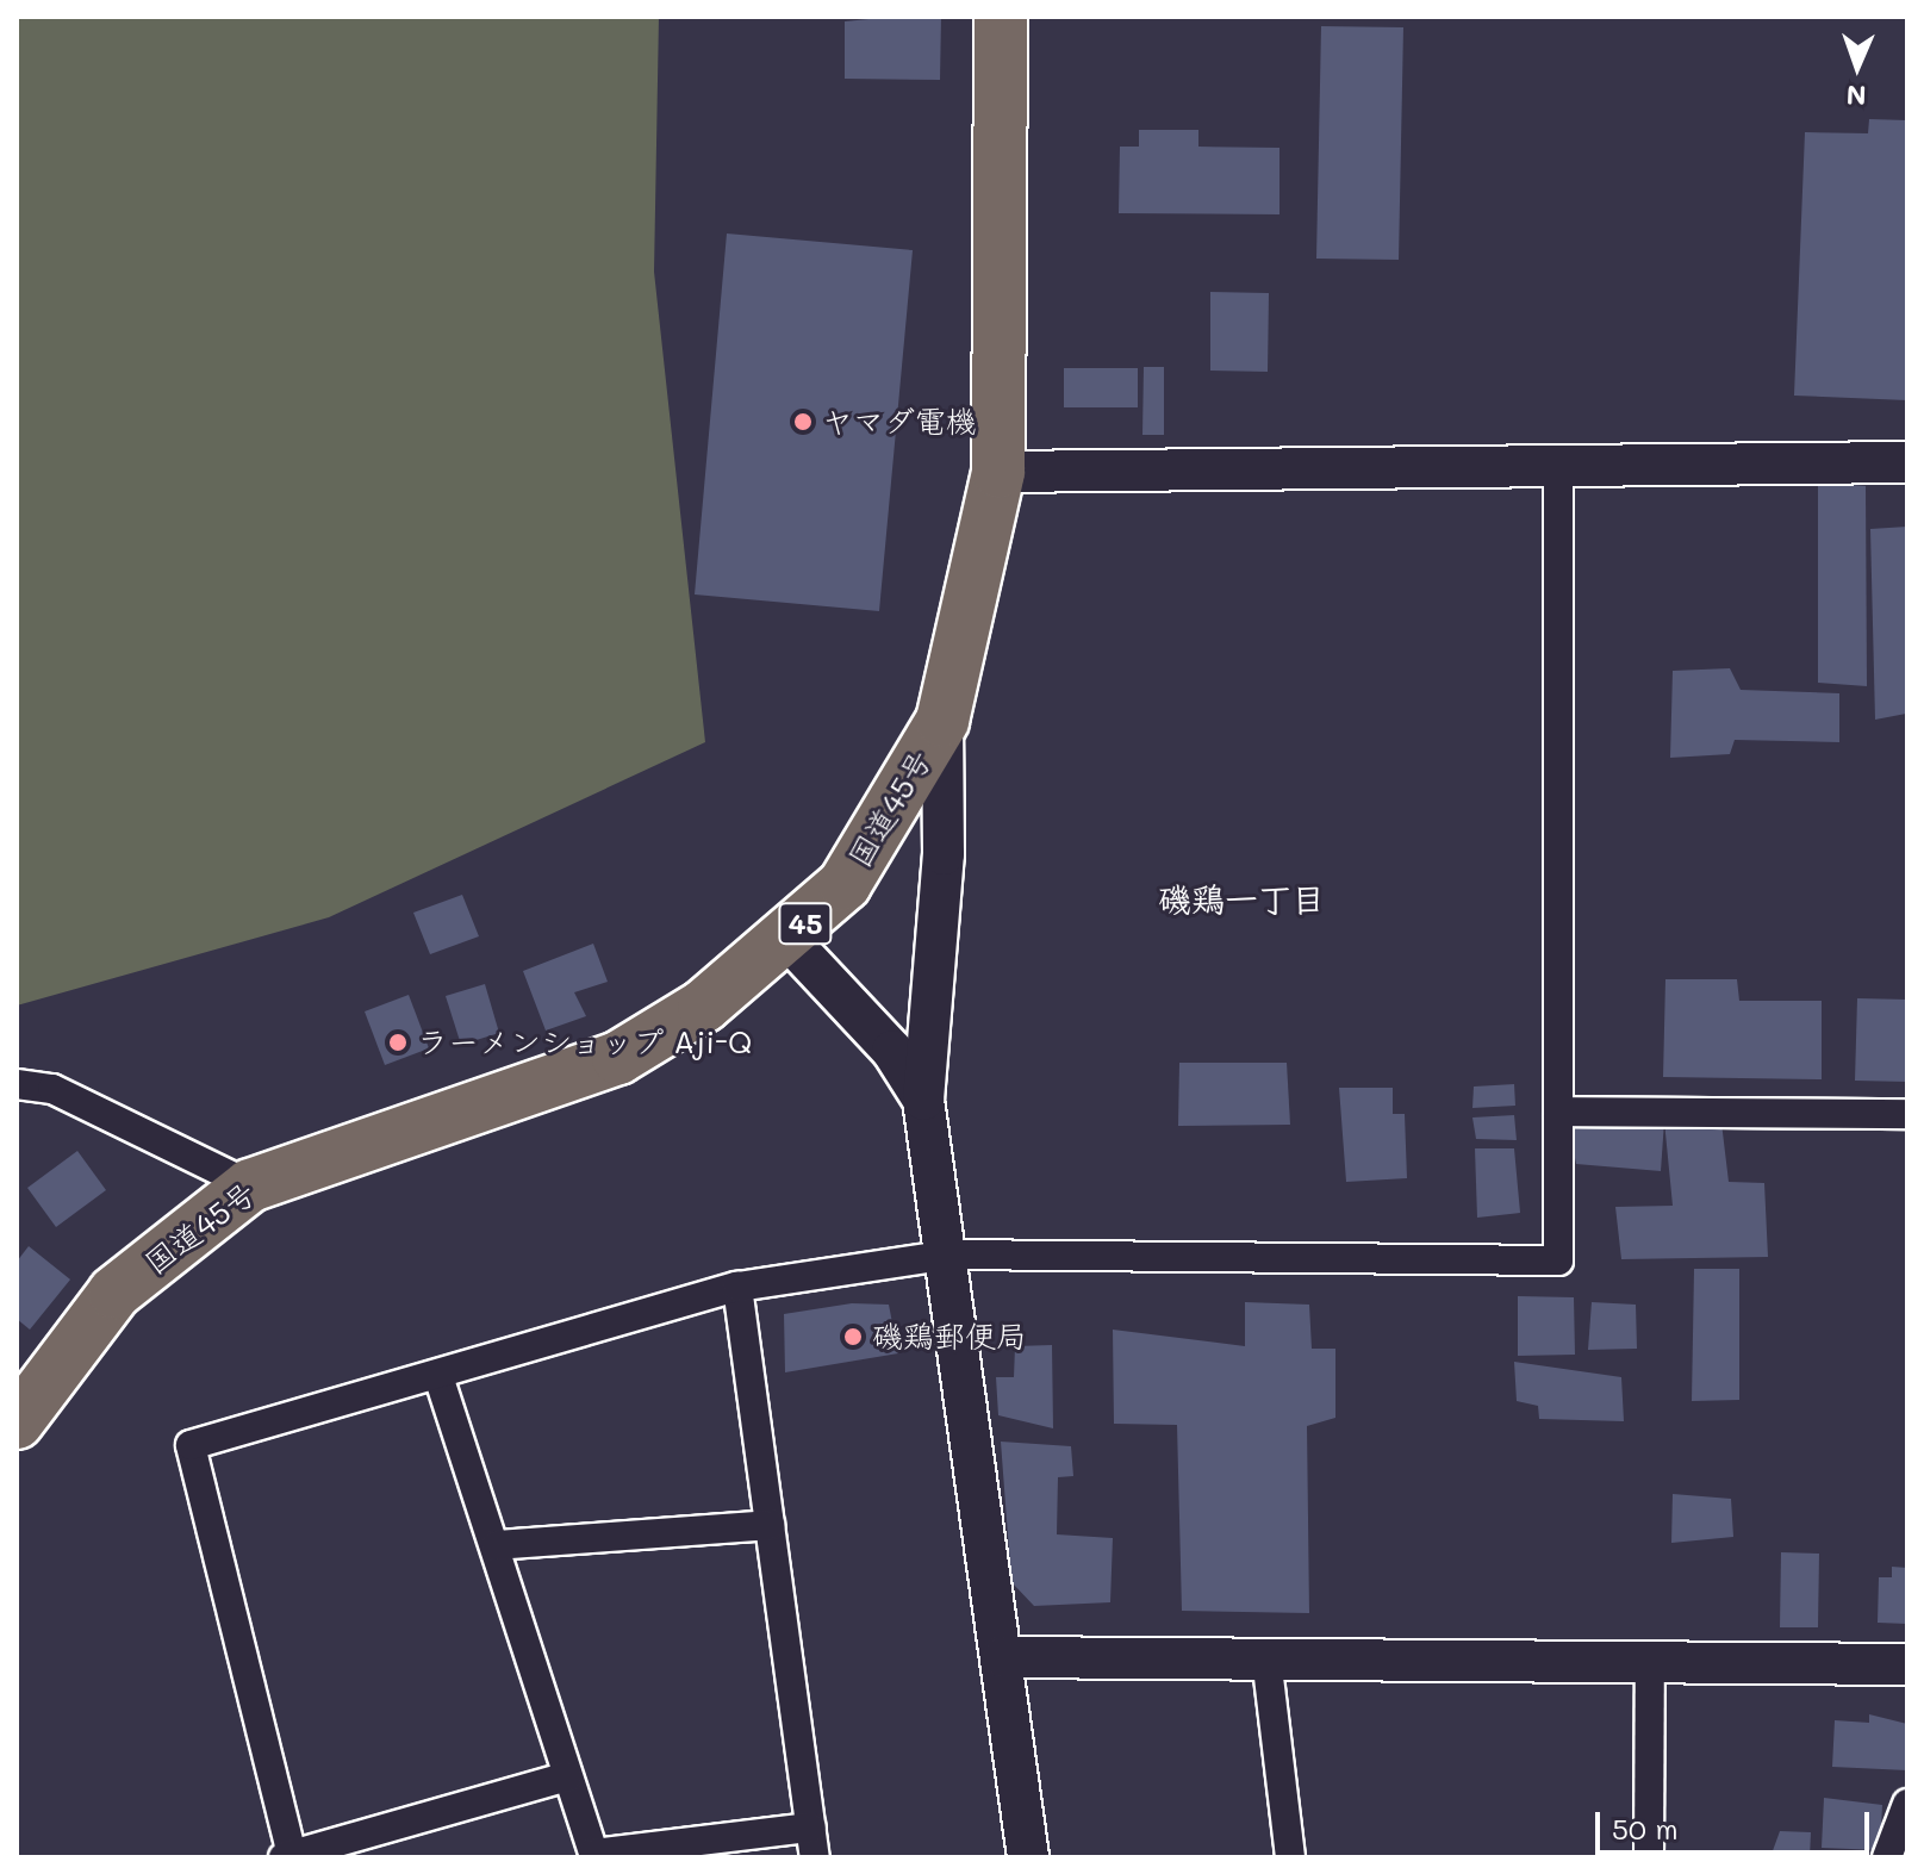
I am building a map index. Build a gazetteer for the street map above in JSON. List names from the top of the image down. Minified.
{"streets":{"highway":["国道45号","45"]},"districts":["磯鶏一丁目"],"places":["ヤマダ電機","ラーメンショップ Aji-Q","磯鶏郵便局"],"scale_bar":"50 m","north":"bottom"}
